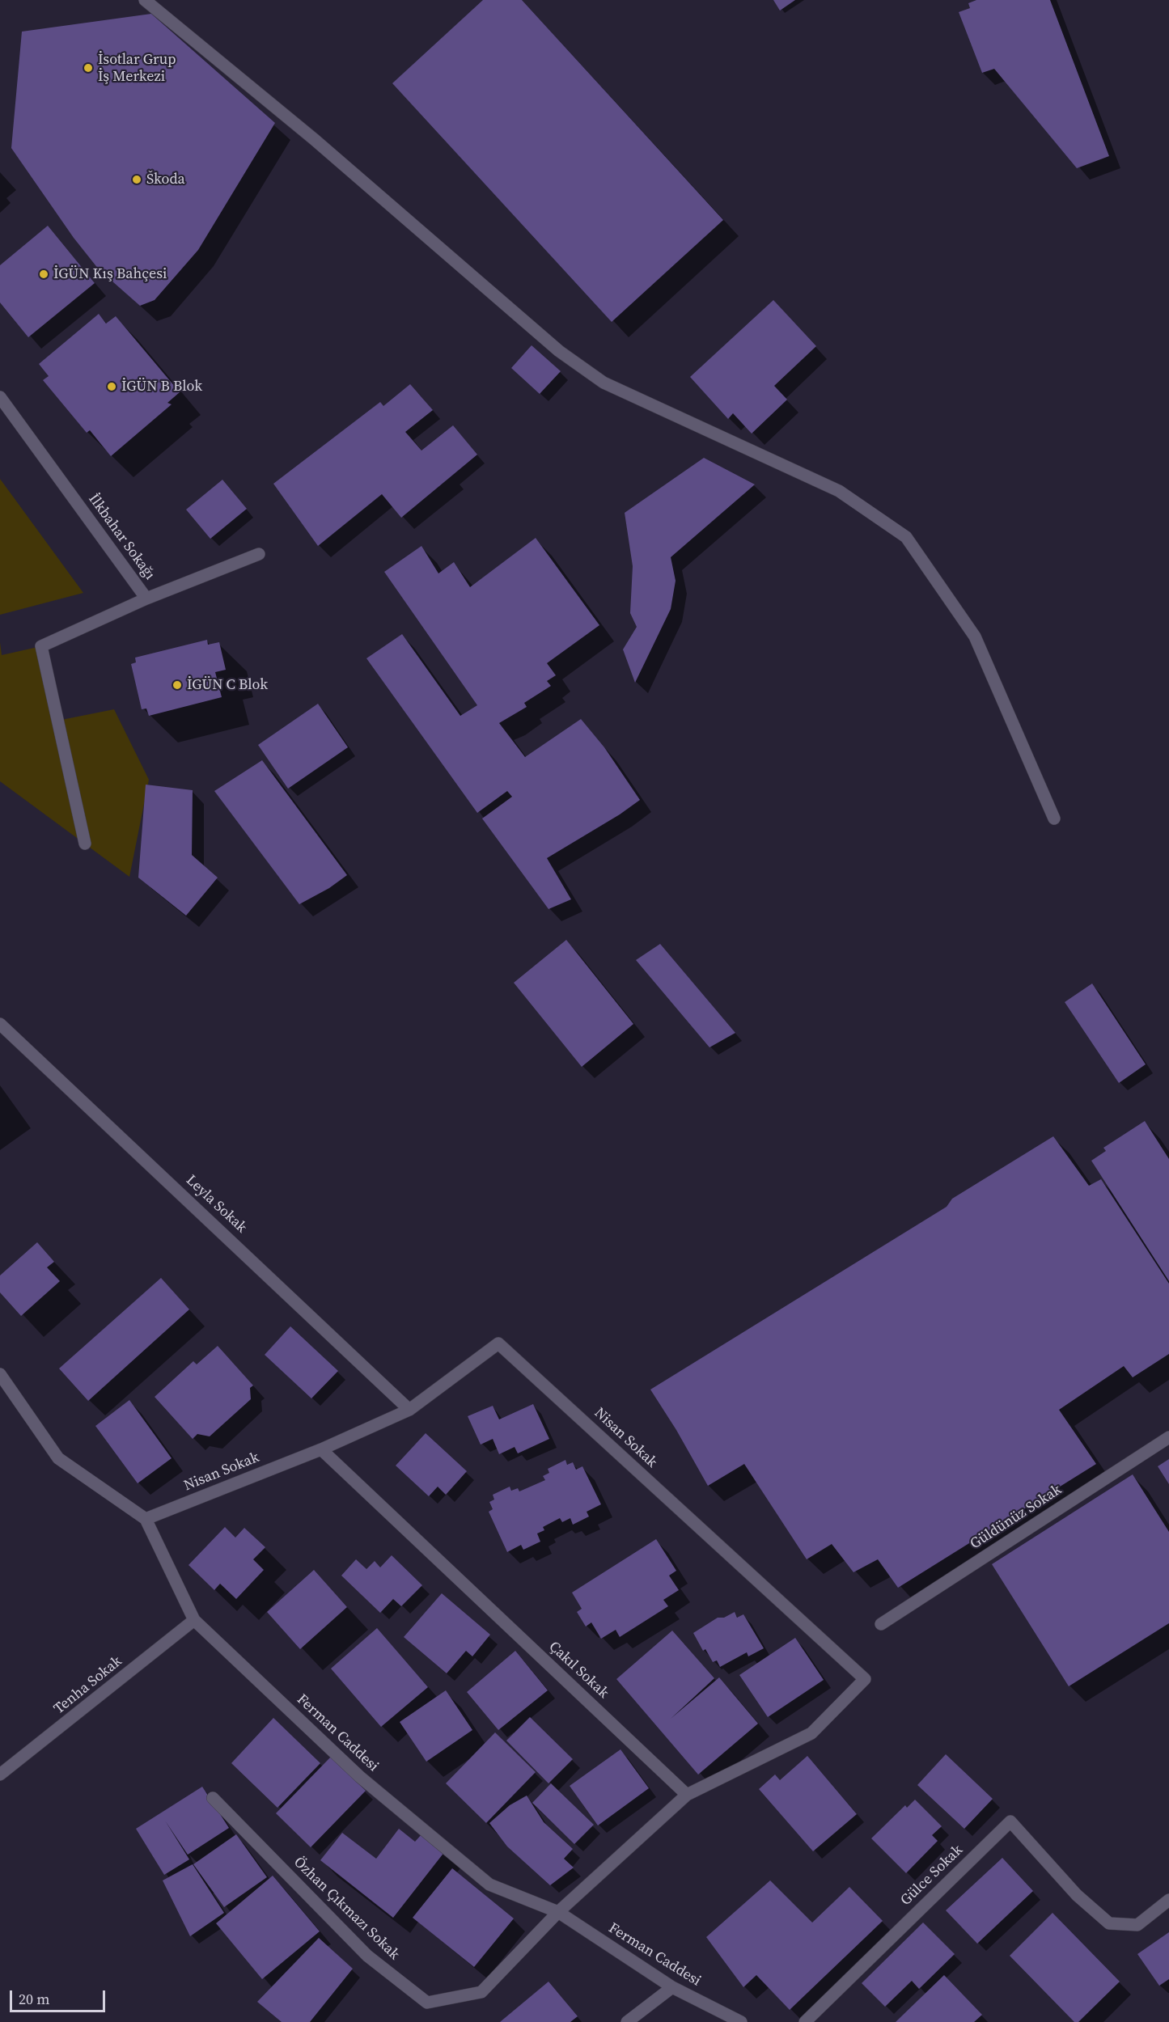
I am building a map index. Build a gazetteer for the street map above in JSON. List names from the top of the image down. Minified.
{"streets":{"street":["İlkbahar Sokağı","Leyla Sokak","Nisan Sokak","Güldünüz Sokak","Çakıl Sokak","Tenha Sokak","Ferman Caddesi","Gülce Sokak","Özhan Çıkmazı Sokak"]},"crossings":[["Leyla Sokak","Nisan Sokak"],["Nisan Sokak","Çakıl Sokak"],["Nisan Sokak","Ferman Caddesi"],["Tenha Sokak","Ferman Caddesi"],["Ferman Caddesi","Özhan Çıkmazı Sokak"]],"places":["İsotlar Grup İş Merkezi","Škoda","İGÜN Kış Bahçesi","İGÜN B Blok","İGÜN C Blok"],"scale_bar":"20 m"}
